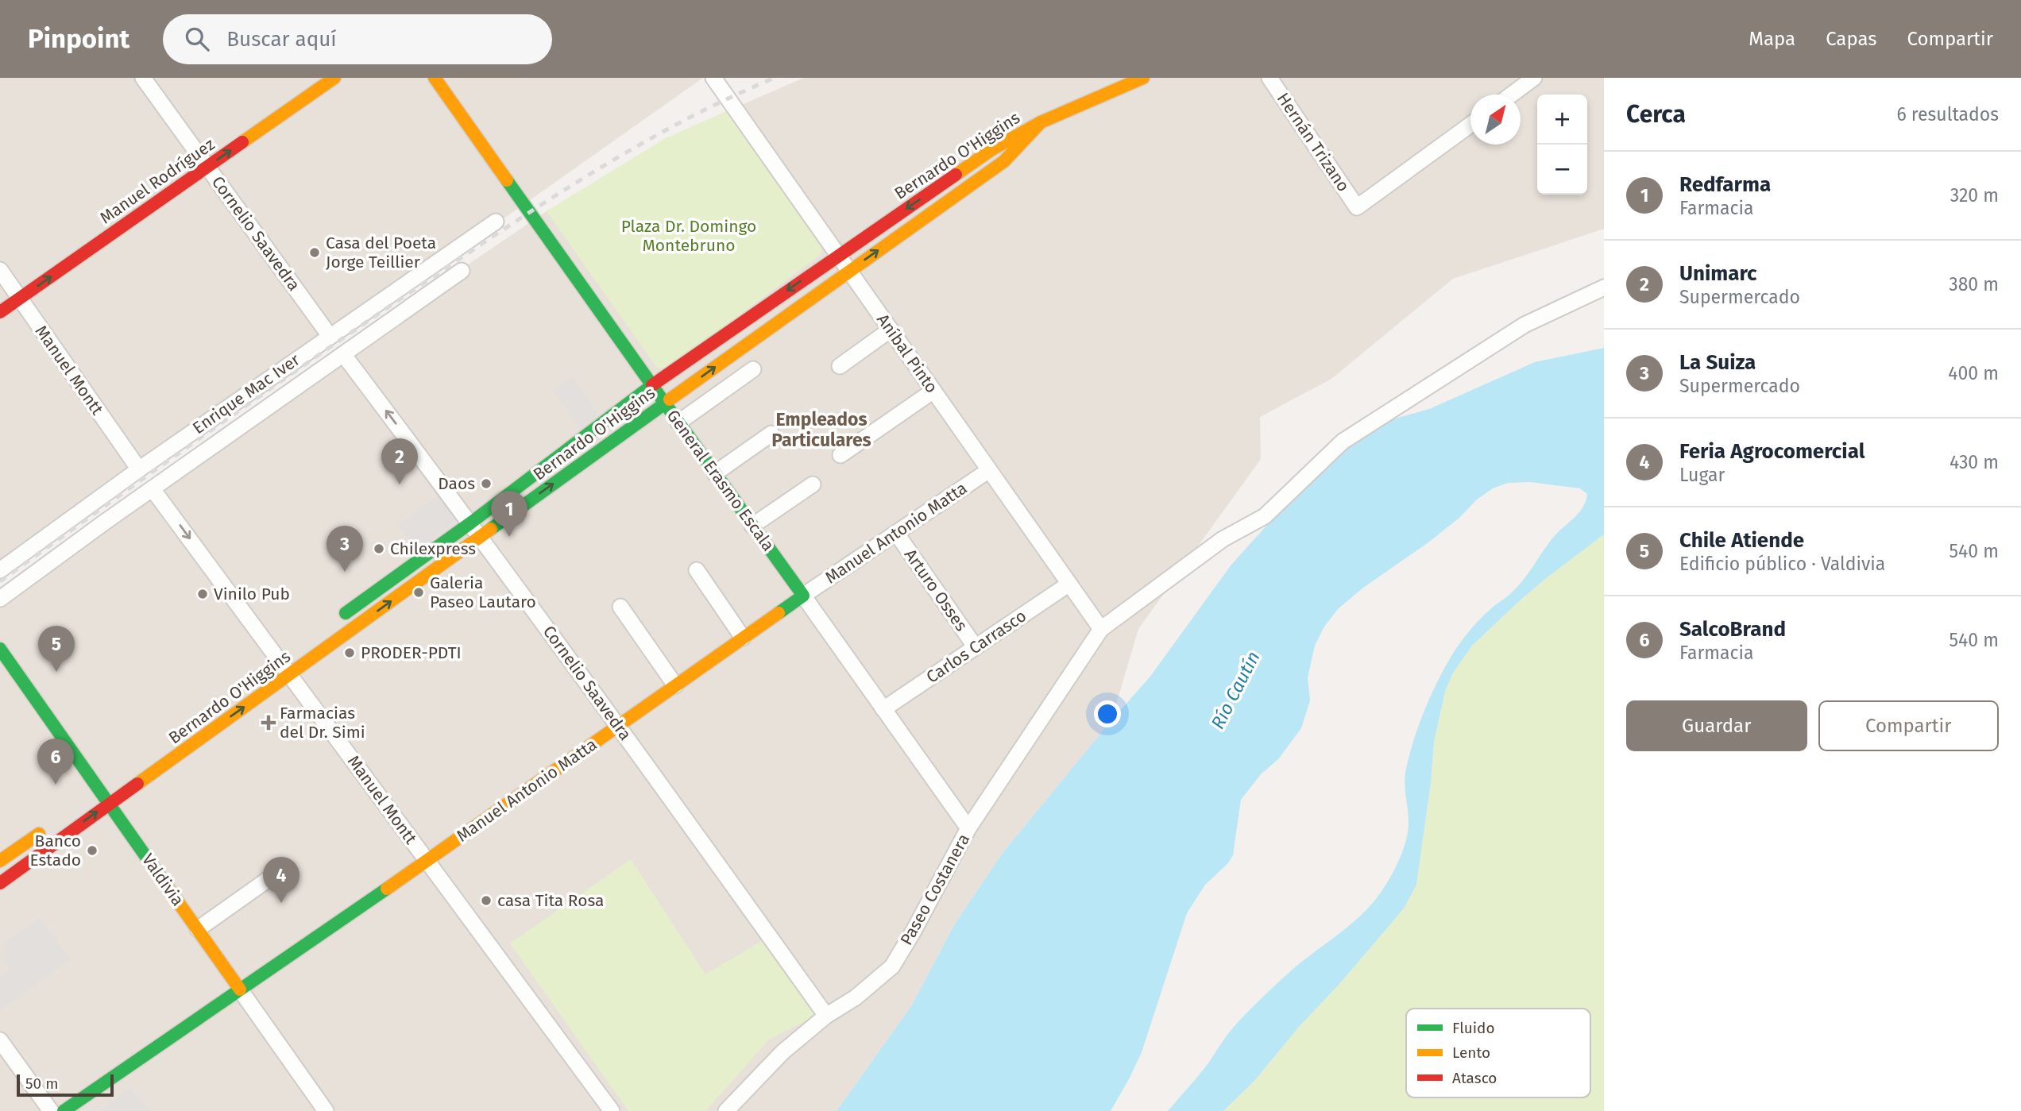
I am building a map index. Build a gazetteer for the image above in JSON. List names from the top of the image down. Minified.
{"streets":{"main road":["Bernardo O'Higgins","Manuel Rodríguez","General Erasmo Escala","Manuel Antonio Matta","Valdivia"],"street":["Hernán Trizano","Cornelio Saavedra","Aníbal Pinto","Manuel Montt","Enrique Mac Iver","Arturo Osses","Carlos Carrasco","Paseo Costanera"]},"crossings":[["Bernardo O'Higgins","Cornelio Saavedra"],["Bernardo O'Higgins","Aníbal Pinto"],["Bernardo O'Higgins","Manuel Montt"],["Bernardo O'Higgins","General Erasmo Escala"],["Bernardo O'Higgins","Valdivia"],["Manuel Rodríguez","Cornelio Saavedra"],["Manuel Rodríguez","Manuel Montt"],["Cornelio Saavedra","Enrique Mac Iver"],["Cornelio Saavedra","Manuel Antonio Matta"],["Cornelio Saavedra","Paseo Costanera"],["Aníbal Pinto","Manuel Antonio Matta"],["Aníbal Pinto","Carlos Carrasco"],["Aníbal Pinto","Paseo Costanera"],["Manuel Montt","Enrique Mac Iver"],["Manuel Montt","Manuel Antonio Matta"],["General Erasmo Escala","Manuel Antonio Matta"],["General Erasmo Escala","Carlos Carrasco"],["General Erasmo Escala","Paseo Costanera"],["Manuel Antonio Matta","Arturo Osses"],["Manuel Antonio Matta","Valdivia"],["Arturo Osses","Carlos Carrasco"]],"one_way":["Manuel Rodríguez"],"districts":["Empleados Particulares"],"water":["Río Cautín"],"parks":["Plaza Dr. Domingo Montebruno"],"places":{"other":["Casa del Poeta Jorge Teillier","Daos","Chilexpress","Galeria Paseo Lautaro","Vinilo Pub","PRODER-PDTI","Banco Estado","casa Tita Rosa"],"health":["Farmacias del Dr. Simi"]},"legend":["Fluido","Lento","Atasco"],"scale_bar":"50 m","north":"top right","page":{"header":"Pinpoint","search":"Buscar aquí","nav":["Mapa","Capas","Compartir"],"heading":["Cerca","6 resultados"],"map_buttons":["+","−"],"list":[{"mark":"1","name":"Redfarma","note":"Farmacia","value":"320 m"},{"mark":"2","name":"Unimarc","note":"Supermercado","value":"380 m"},{"mark":"3","name":"La Suiza","note":"Supermercado","value":"400 m"},{"mark":"4","name":"Feria Agrocomercial","note":"Lugar","value":"430 m"},{"mark":"5","name":"Chile Atiende","note":"Edificio público · Valdivia","value":"540 m"},{"mark":"6","name":"SalcoBrand","note":"Farmacia","value":"540 m"}],"pins":["2","1","3","5","6","4"],"buttons":["Guardar","Compartir"],"scale":"50 m"}}
